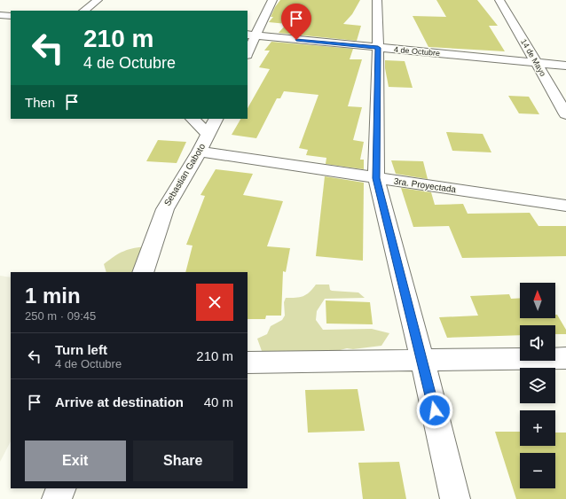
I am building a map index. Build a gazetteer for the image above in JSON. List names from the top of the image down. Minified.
{"streets":{"street":["4 de Octubre","14 de Mayo","Sebastian Gaboto","3ra. Proyectada"]},"crossings":[["4 de Octubre","14 de Mayo"],["Sebastian Gaboto","3ra. Proyectada"]],"north":"top","page":{"turn":["210 m","4 de Octubre"],"then":"Then","heading":["1 min","250 m · 09:45"],"map_buttons":["+","−"],"list":[{"name":"Turn left","note":"4 de Octubre","value":"210 m"},{"name":"Arrive at destination","value":"40 m"}],"buttons":["Exit","Share"]}}
